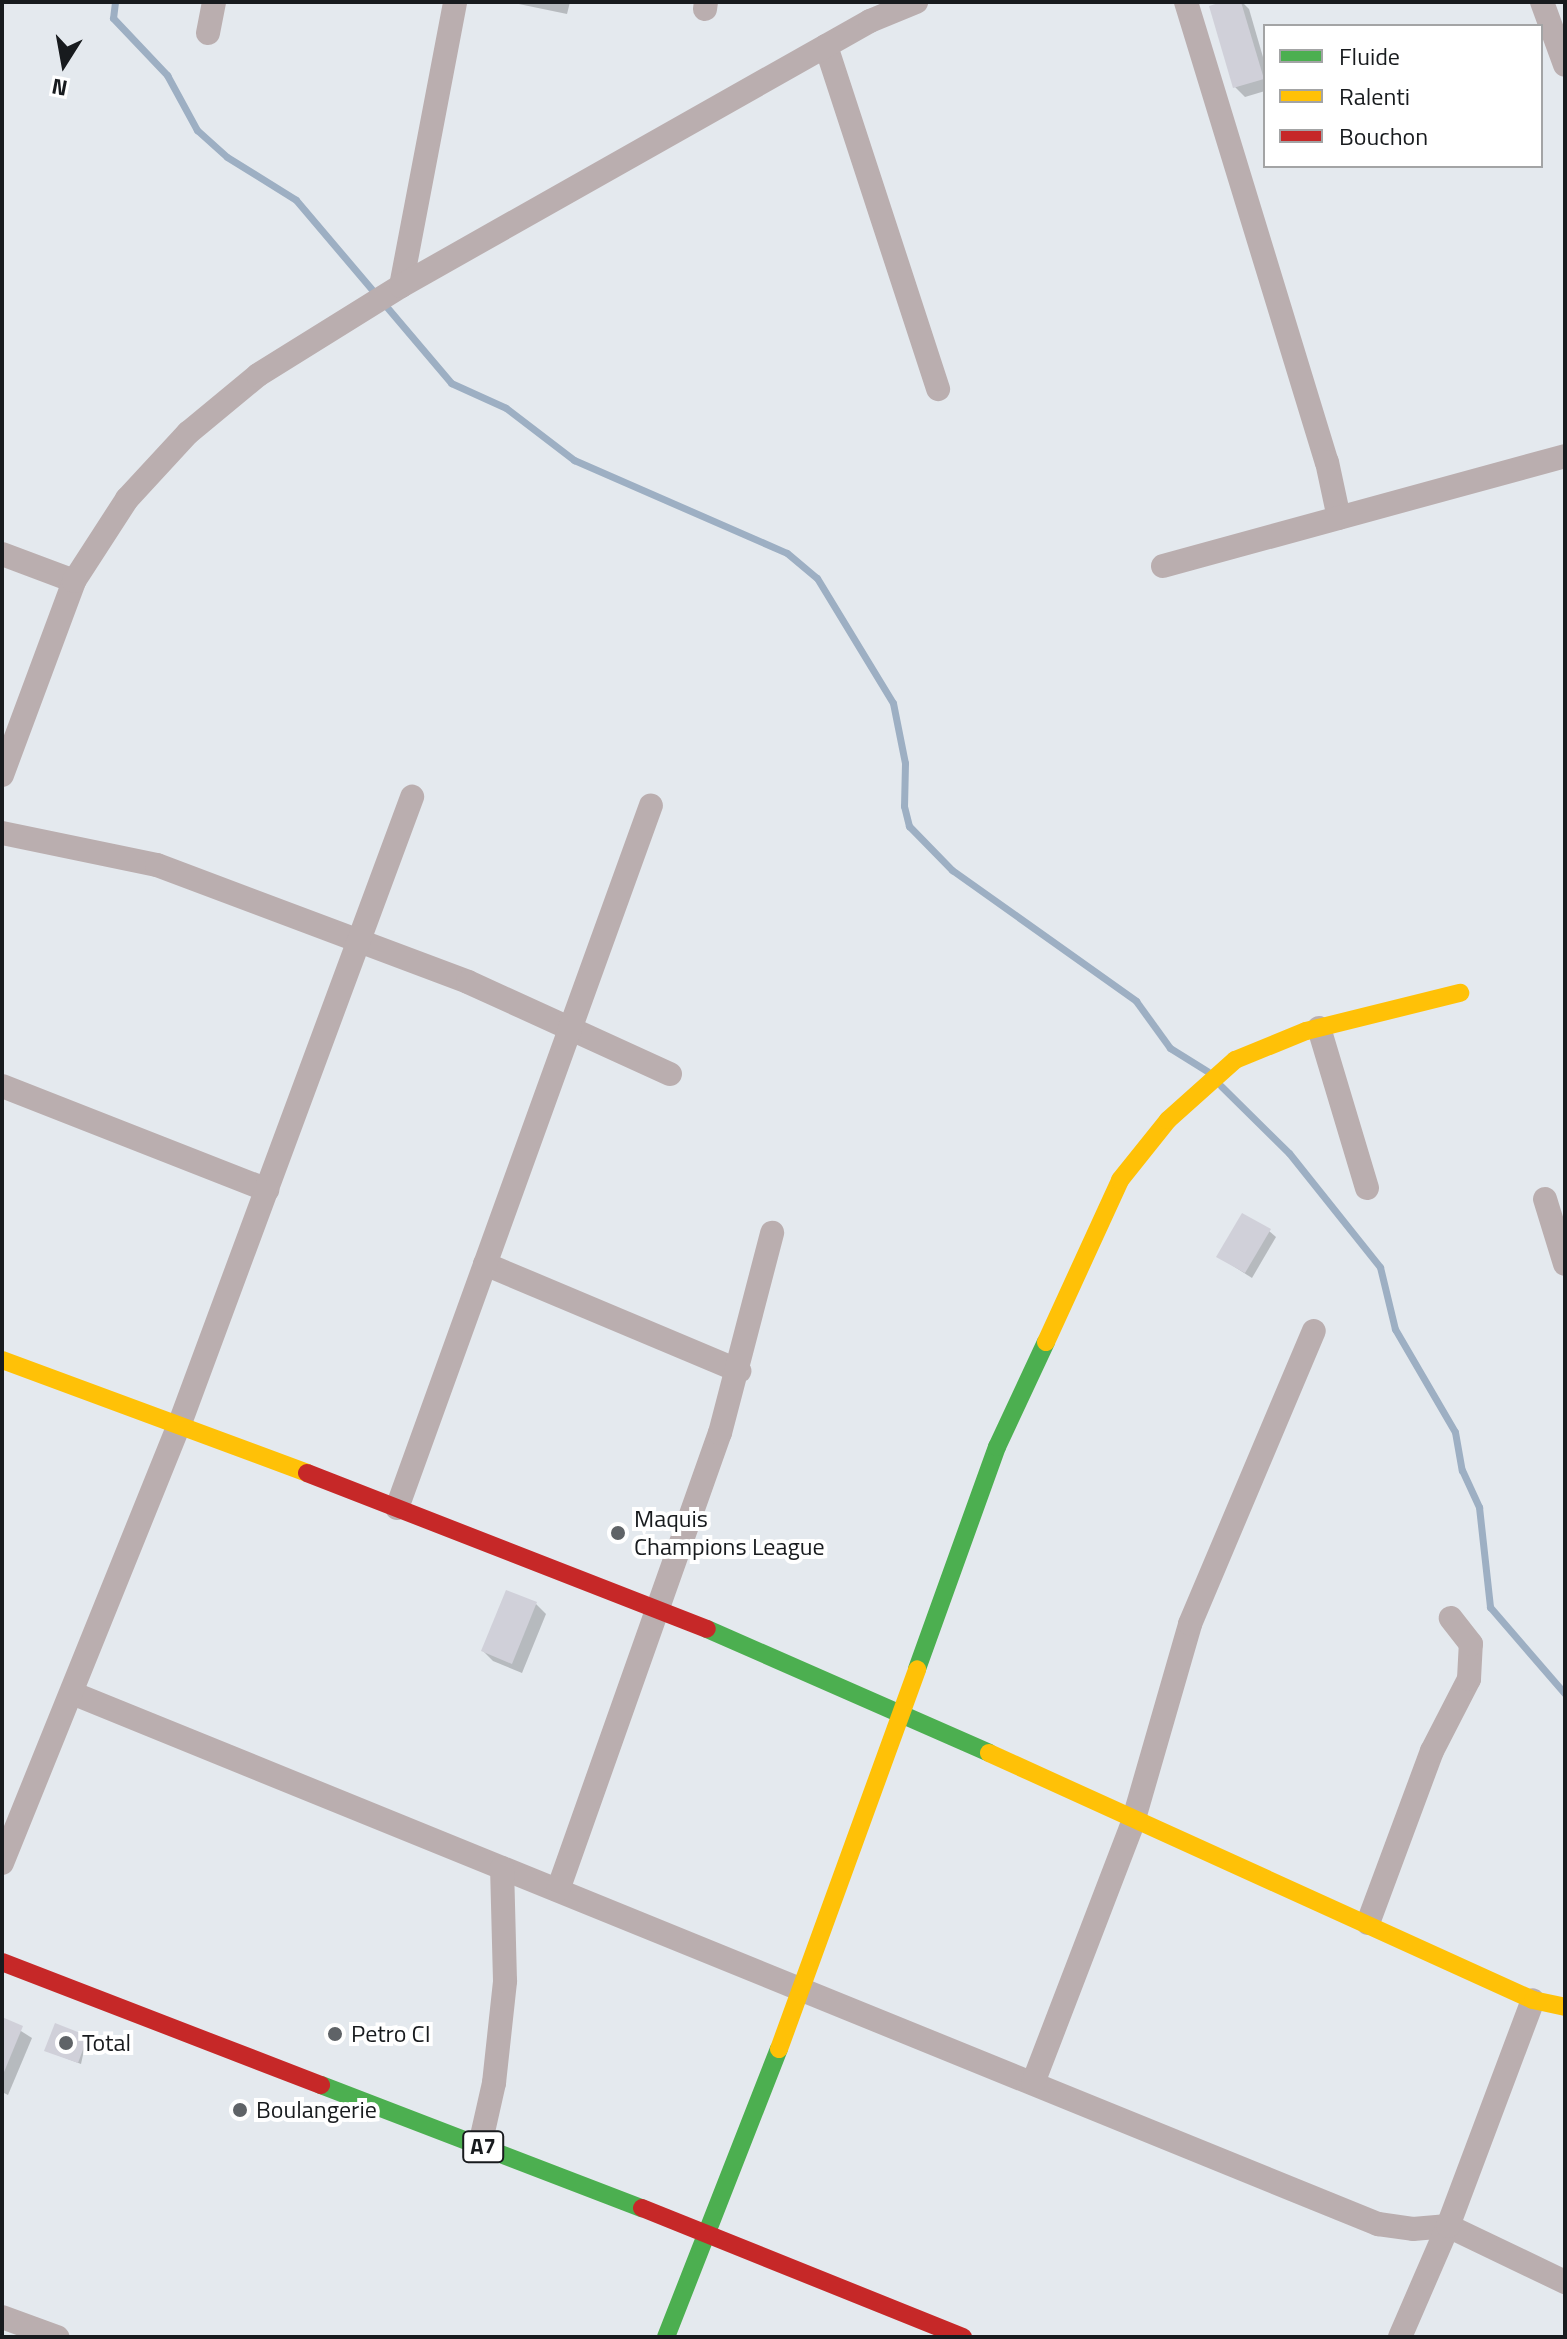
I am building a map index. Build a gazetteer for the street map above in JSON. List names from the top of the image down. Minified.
{"streets":{"main road":["A7"]},"places":["Maquis Champions League","Petro CI","Total","Boulangerie"],"legend":["Fluide","Ralenti","Bouchon"],"north":"bottom"}
